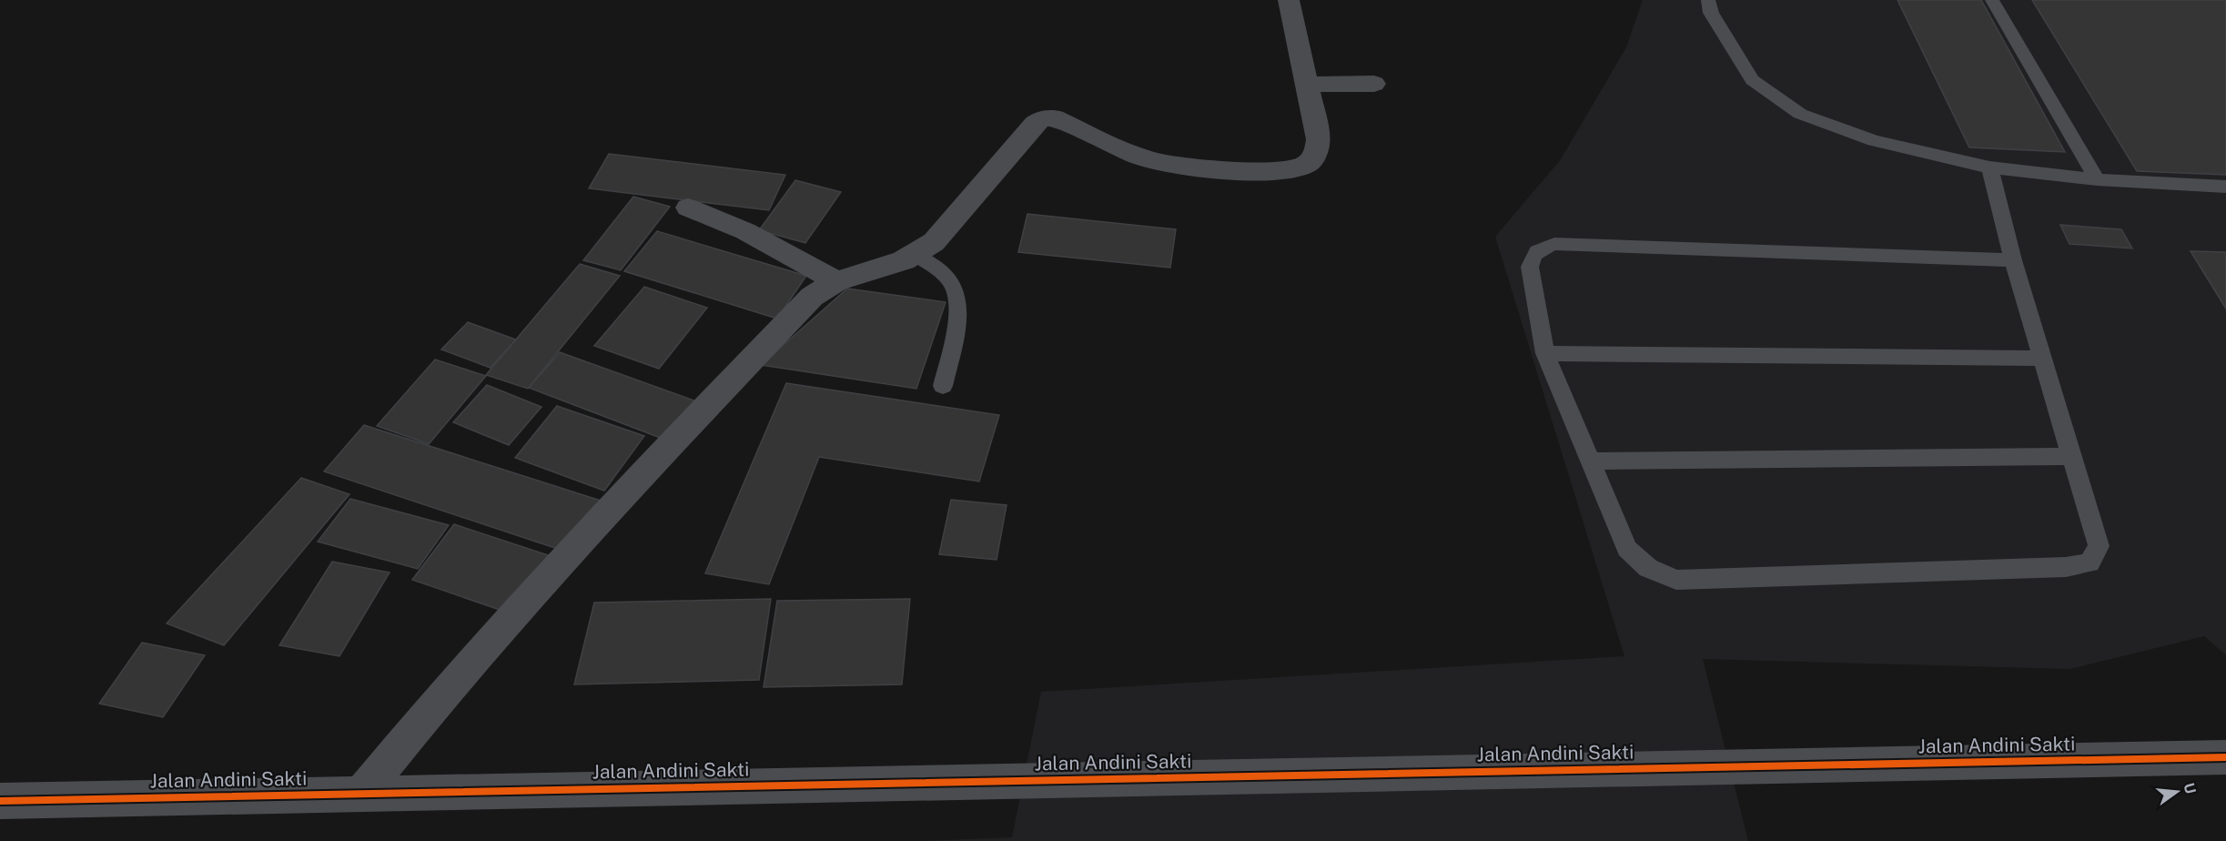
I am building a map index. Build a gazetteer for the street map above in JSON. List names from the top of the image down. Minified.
{"streets":{"street":["Jalan Andini Sakti"]},"north":"right"}
